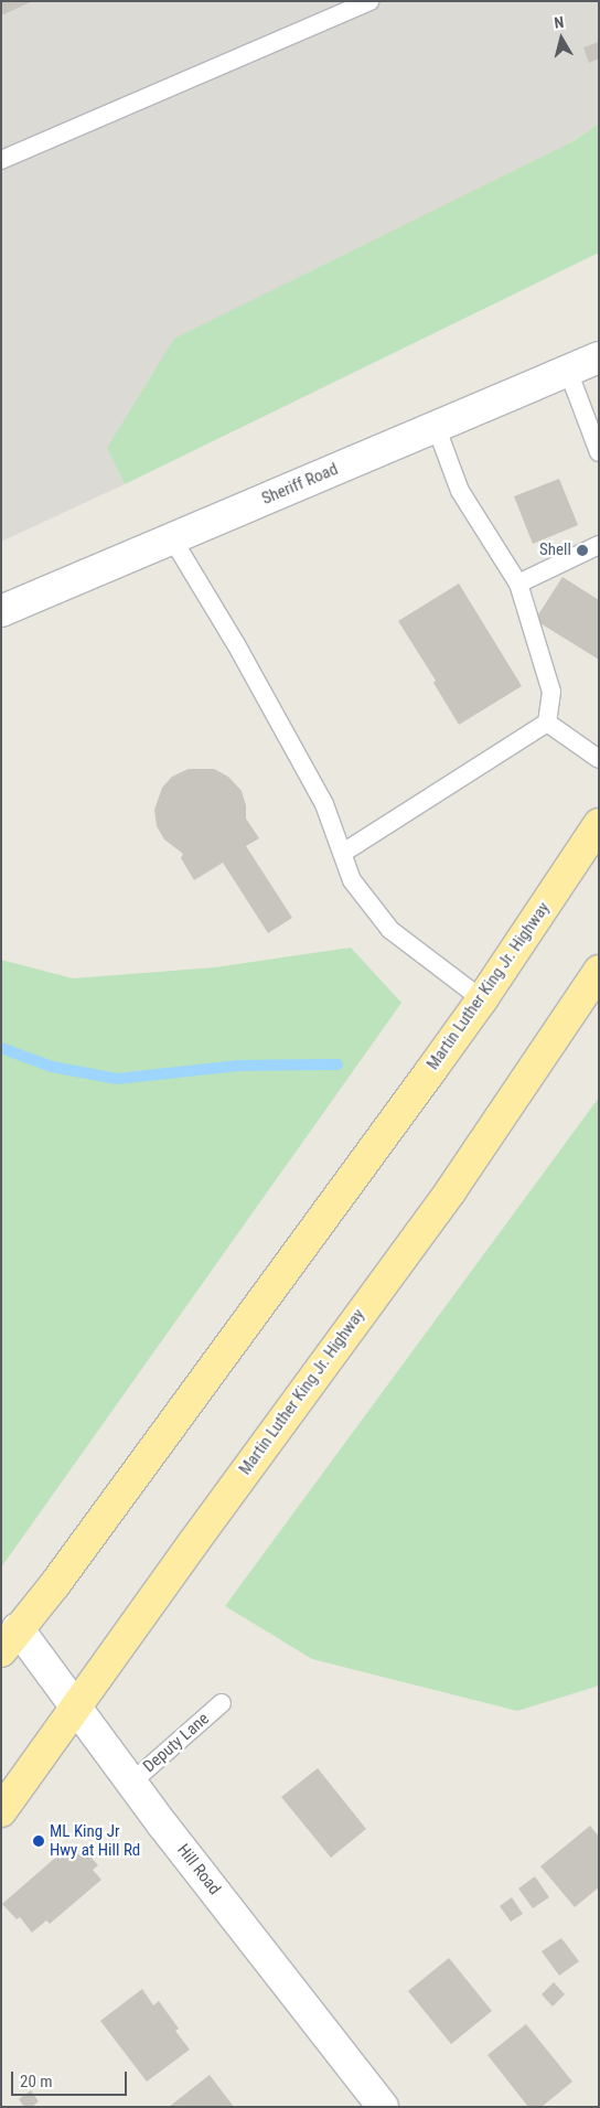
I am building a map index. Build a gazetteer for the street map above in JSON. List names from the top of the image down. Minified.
{"streets":{"main road":["Sheriff Road","Martin Luther King Jr. Highway","Hill Road"],"lane":["Deputy Lane"]},"crossings":[["Martin Luther King Jr. Highway","Hill Road"],["Deputy Lane","Hill Road"]],"places":["Shell","ML King Jr Hwy at Hill Rd"],"scale_bar":"20 m","north":"top"}
